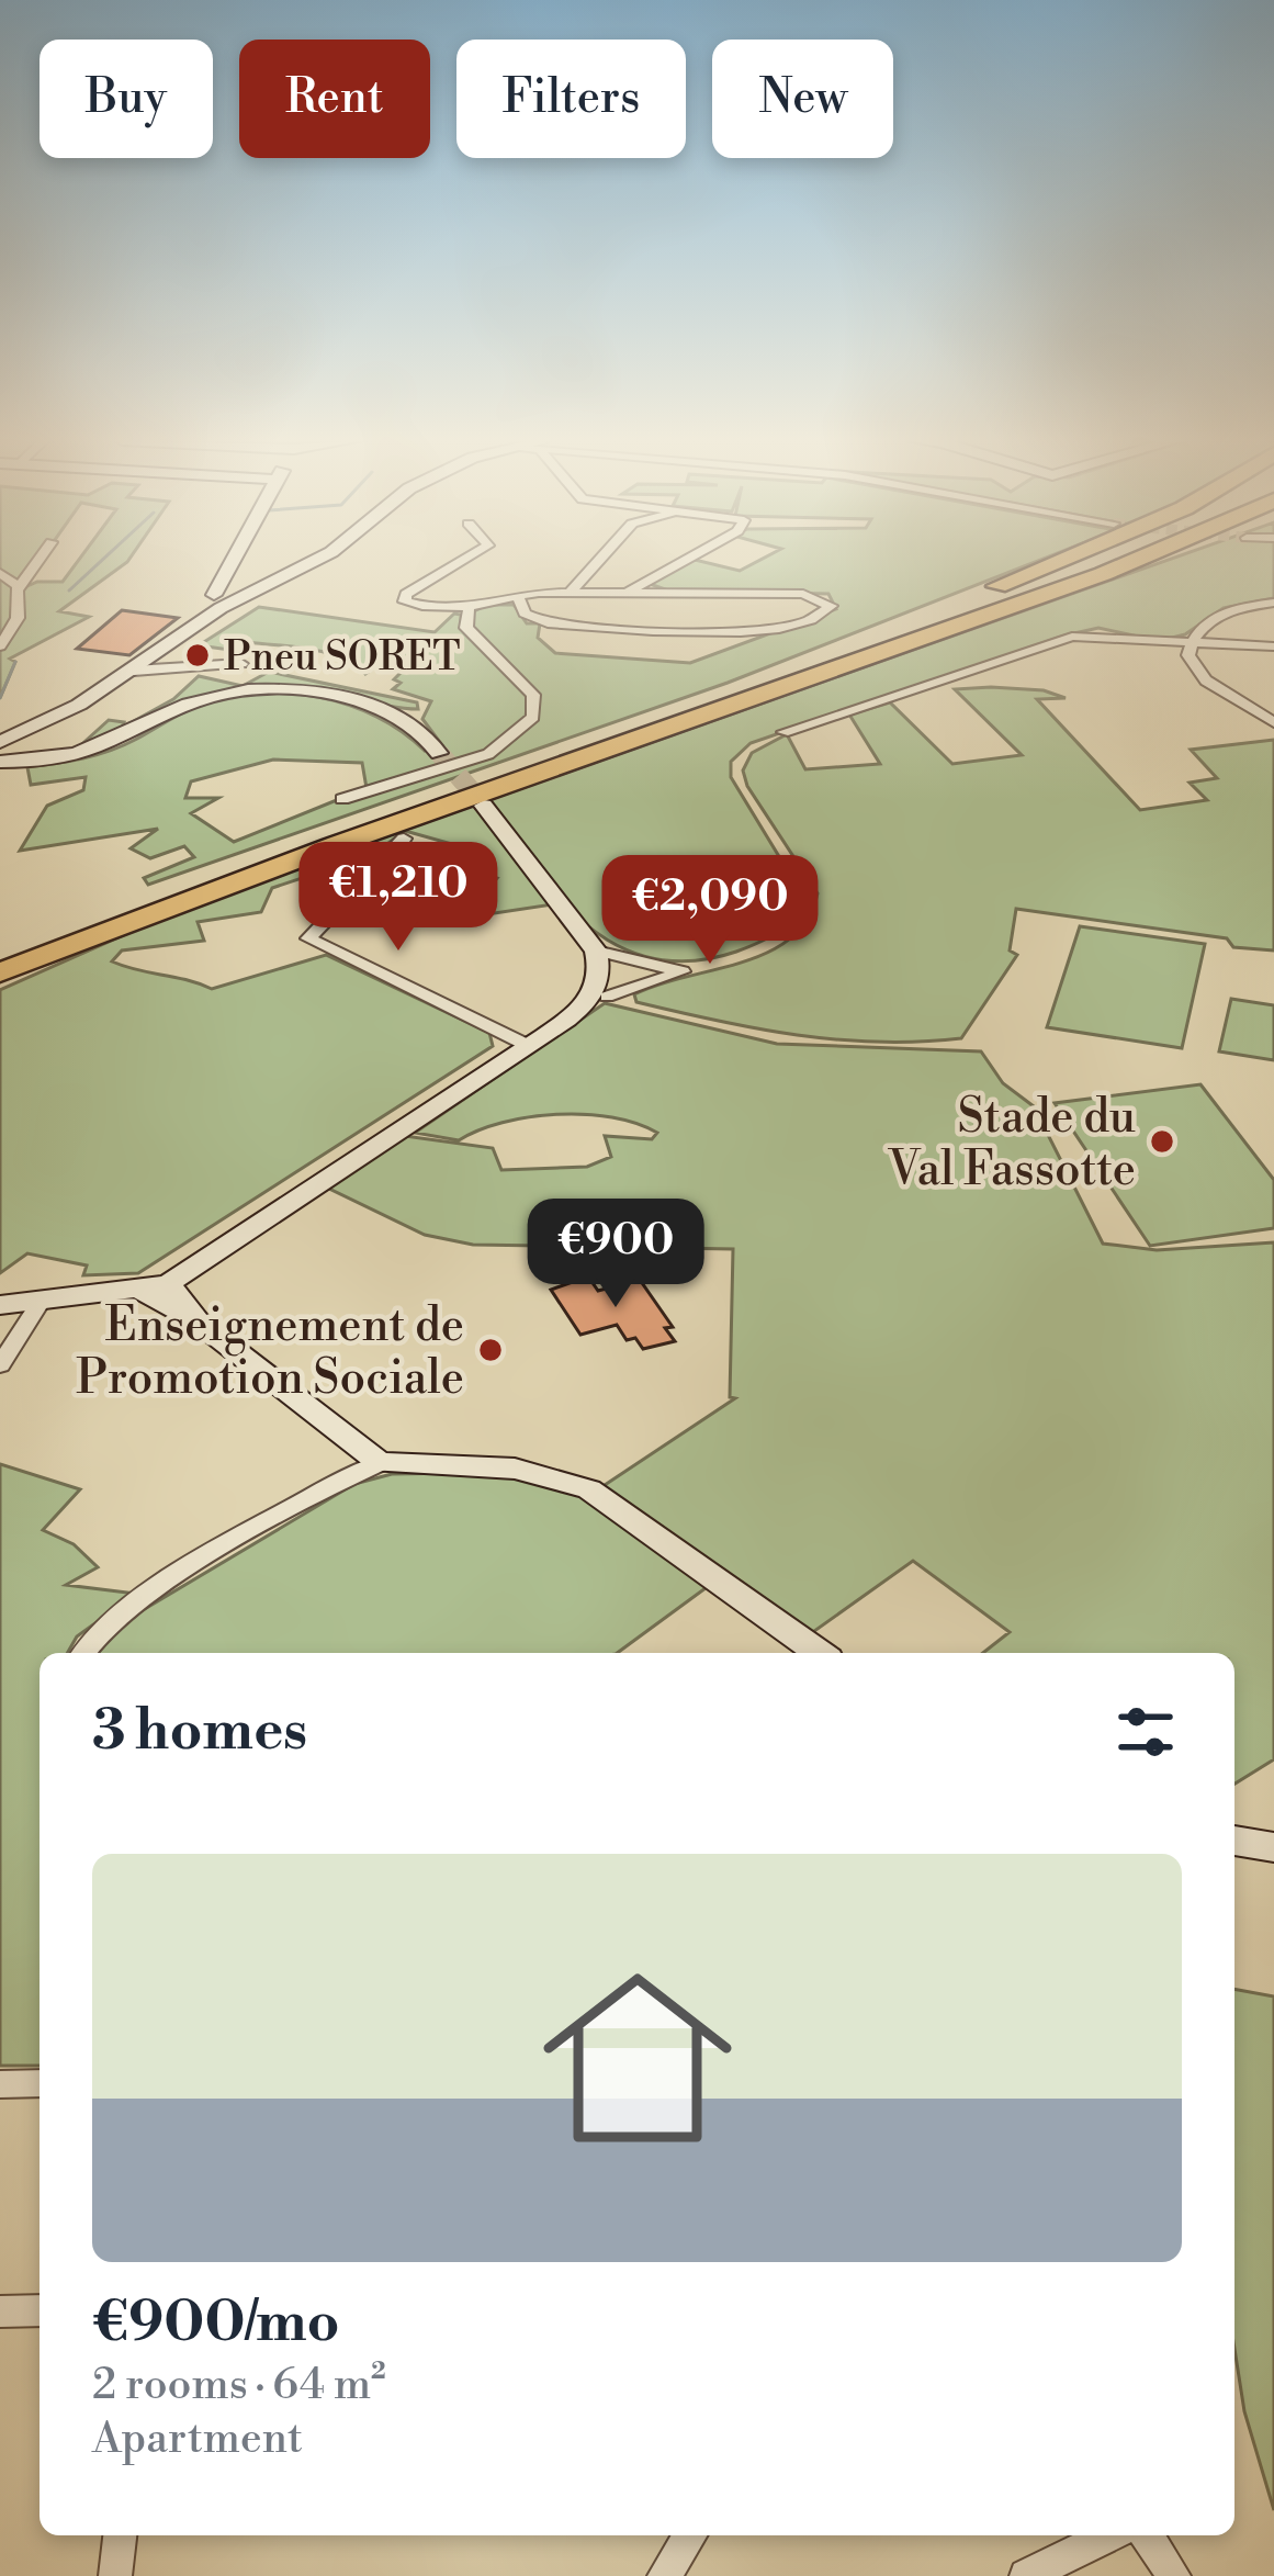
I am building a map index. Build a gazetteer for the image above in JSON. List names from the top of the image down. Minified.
{"places":["Pneu SORET","Stade du Val Fassotte","Enseignement de Promotion Sociale"],"page":{"chip":["Buy","Rent","Filters","New"],"price":["€1,210","€2,090","€900"],"heading":"3 homes","list":[{"name":"€900/mo","note":"2 rooms · 64 m² · Apartment"}]}}
